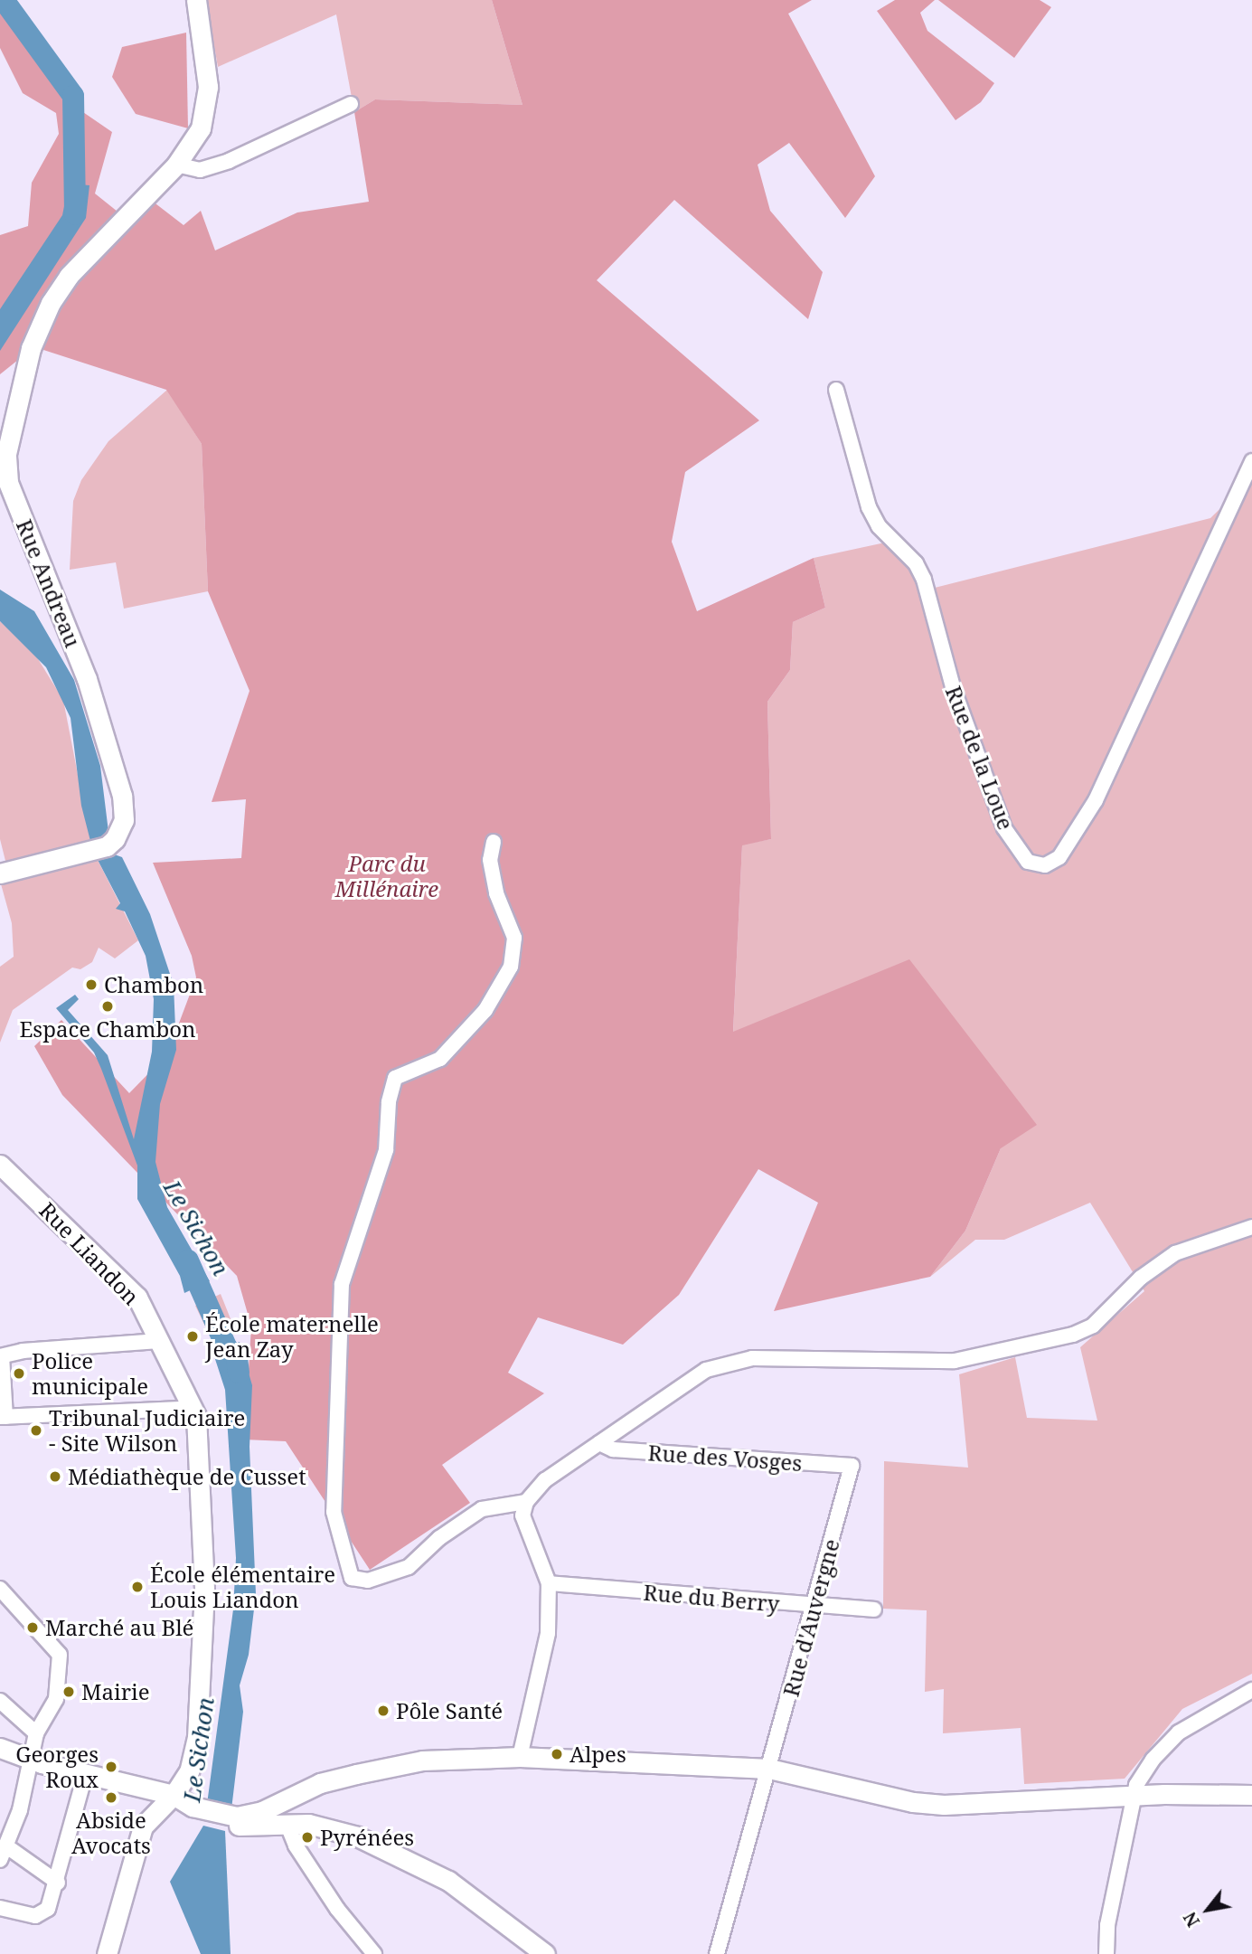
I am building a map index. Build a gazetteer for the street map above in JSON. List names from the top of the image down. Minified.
{"streets":{"main road":["Rue Andreau","Rue Liandon"],"street":["Rue de la Loue","Rue des Vosges","Rue du Berry","Rue d'Auvergne"]},"crossings":[["Rue des Vosges","Rue d'Auvergne"],["Rue du Berry","Rue d'Auvergne"]],"water":["Le Sichon"],"parks":["Parc du Millénaire"],"places":["Chambon","Espace Chambon","École maternelle Jean Zay","Police municipale","Tribunal Judiciaire - Site Wilson","Médiathèque de Cusset","École élémentaire Louis Liandon","Marché au Blé","Mairie","Pôle Santé","Alpes","Georges Roux","Abside Avocats","Pyrénées"],"north":"bottom left"}
